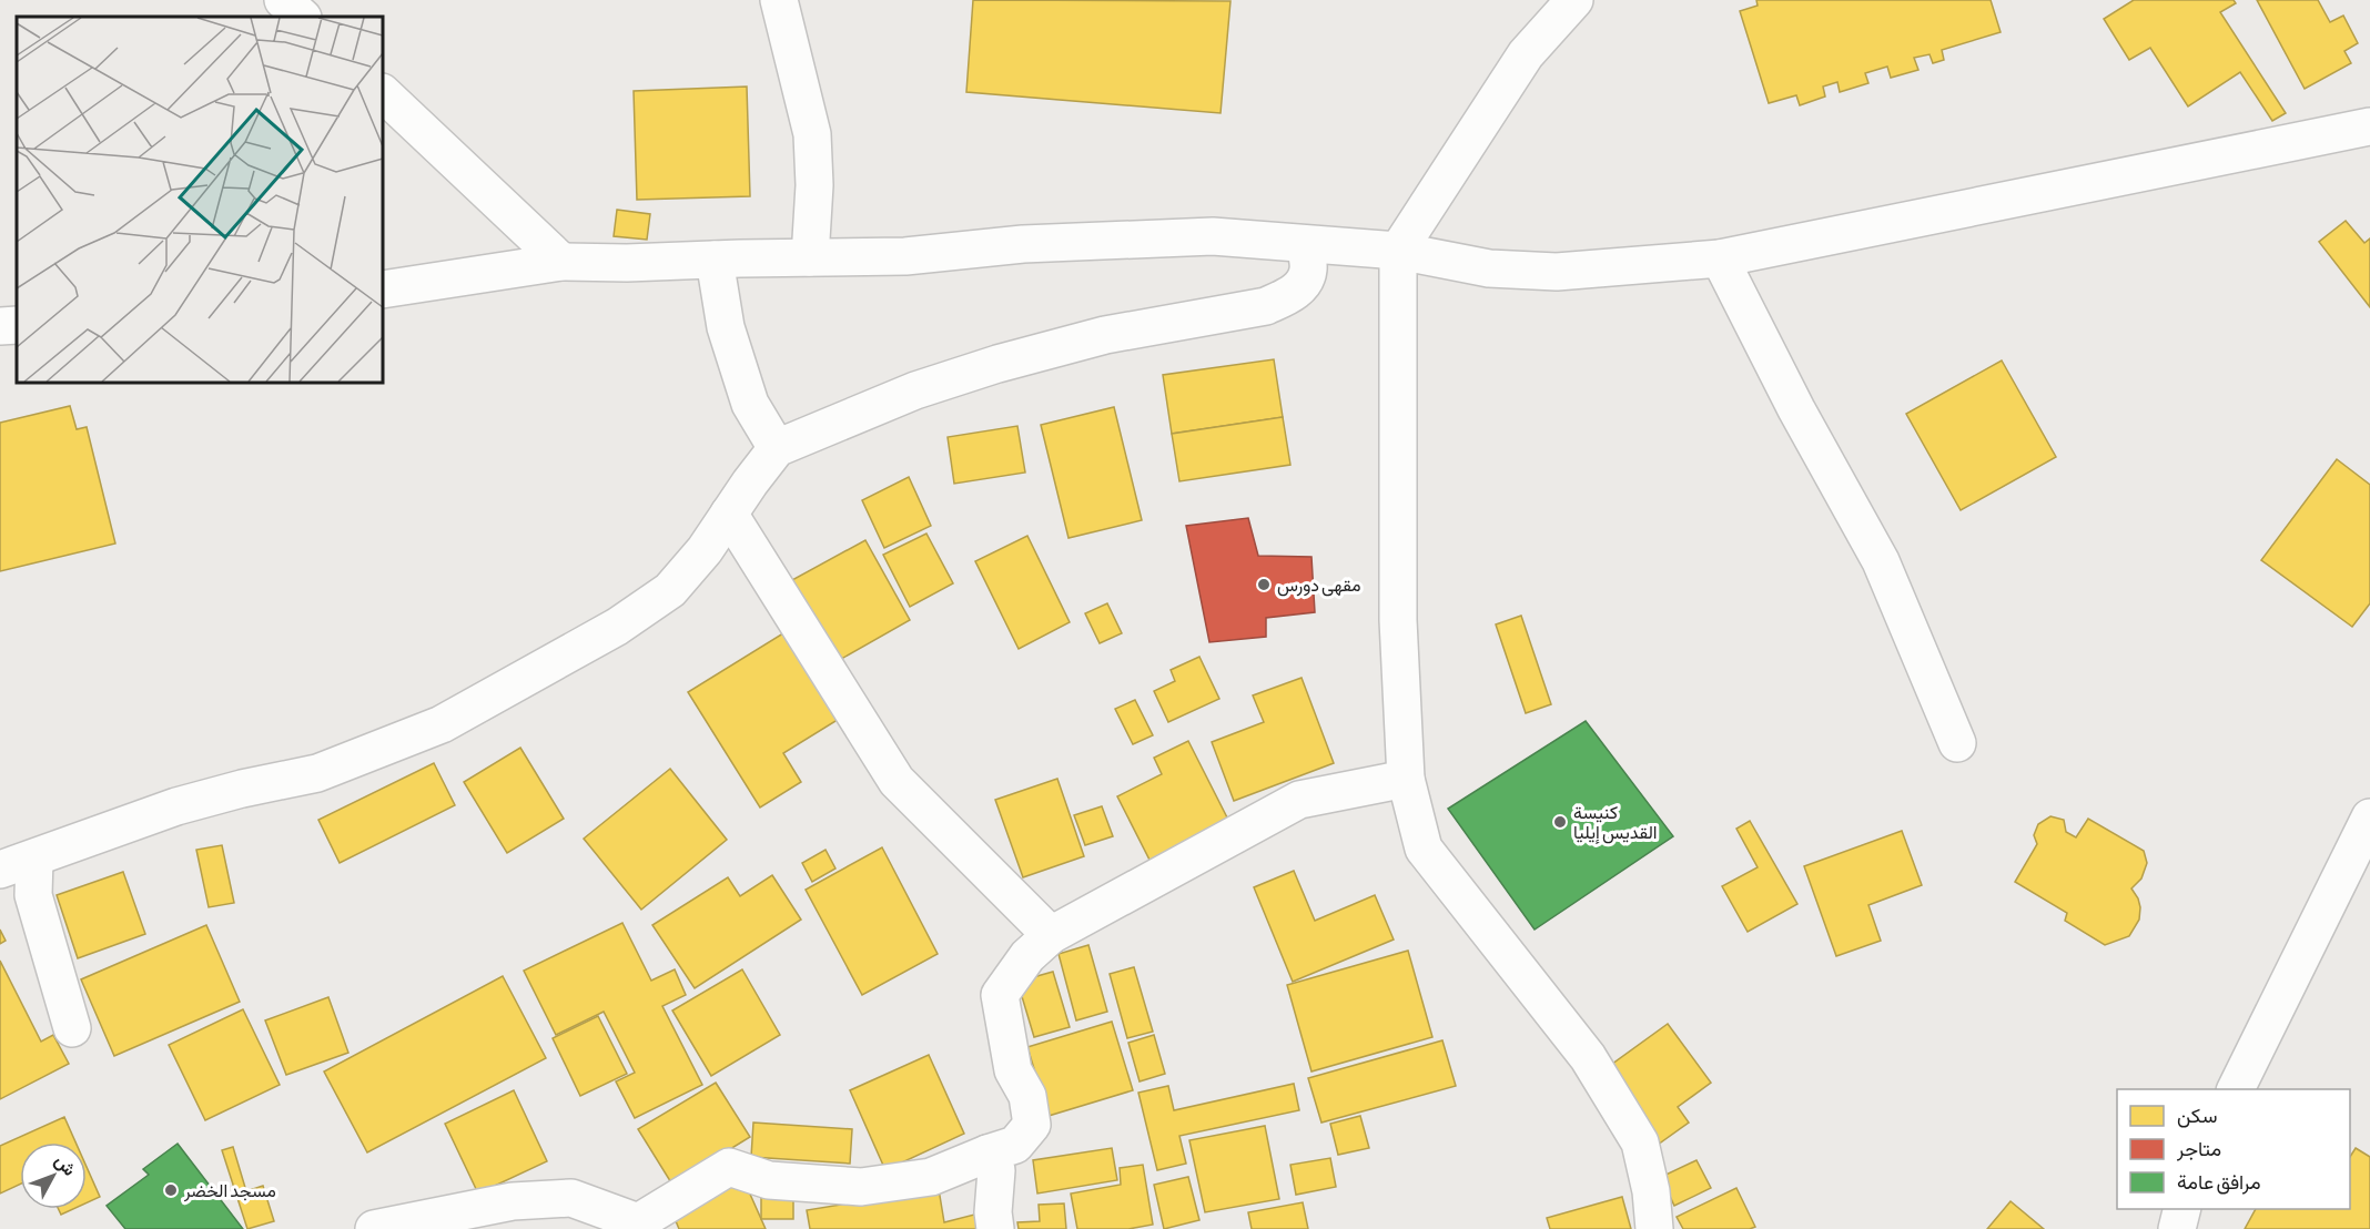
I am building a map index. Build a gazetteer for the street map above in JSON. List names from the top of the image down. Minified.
{"places":["مقهى دورس","كنيسة القديس إيليا","مسجد الخضر"],"legend":["سكن","متاجر","مرافق عامة"],"north":"top right"}
